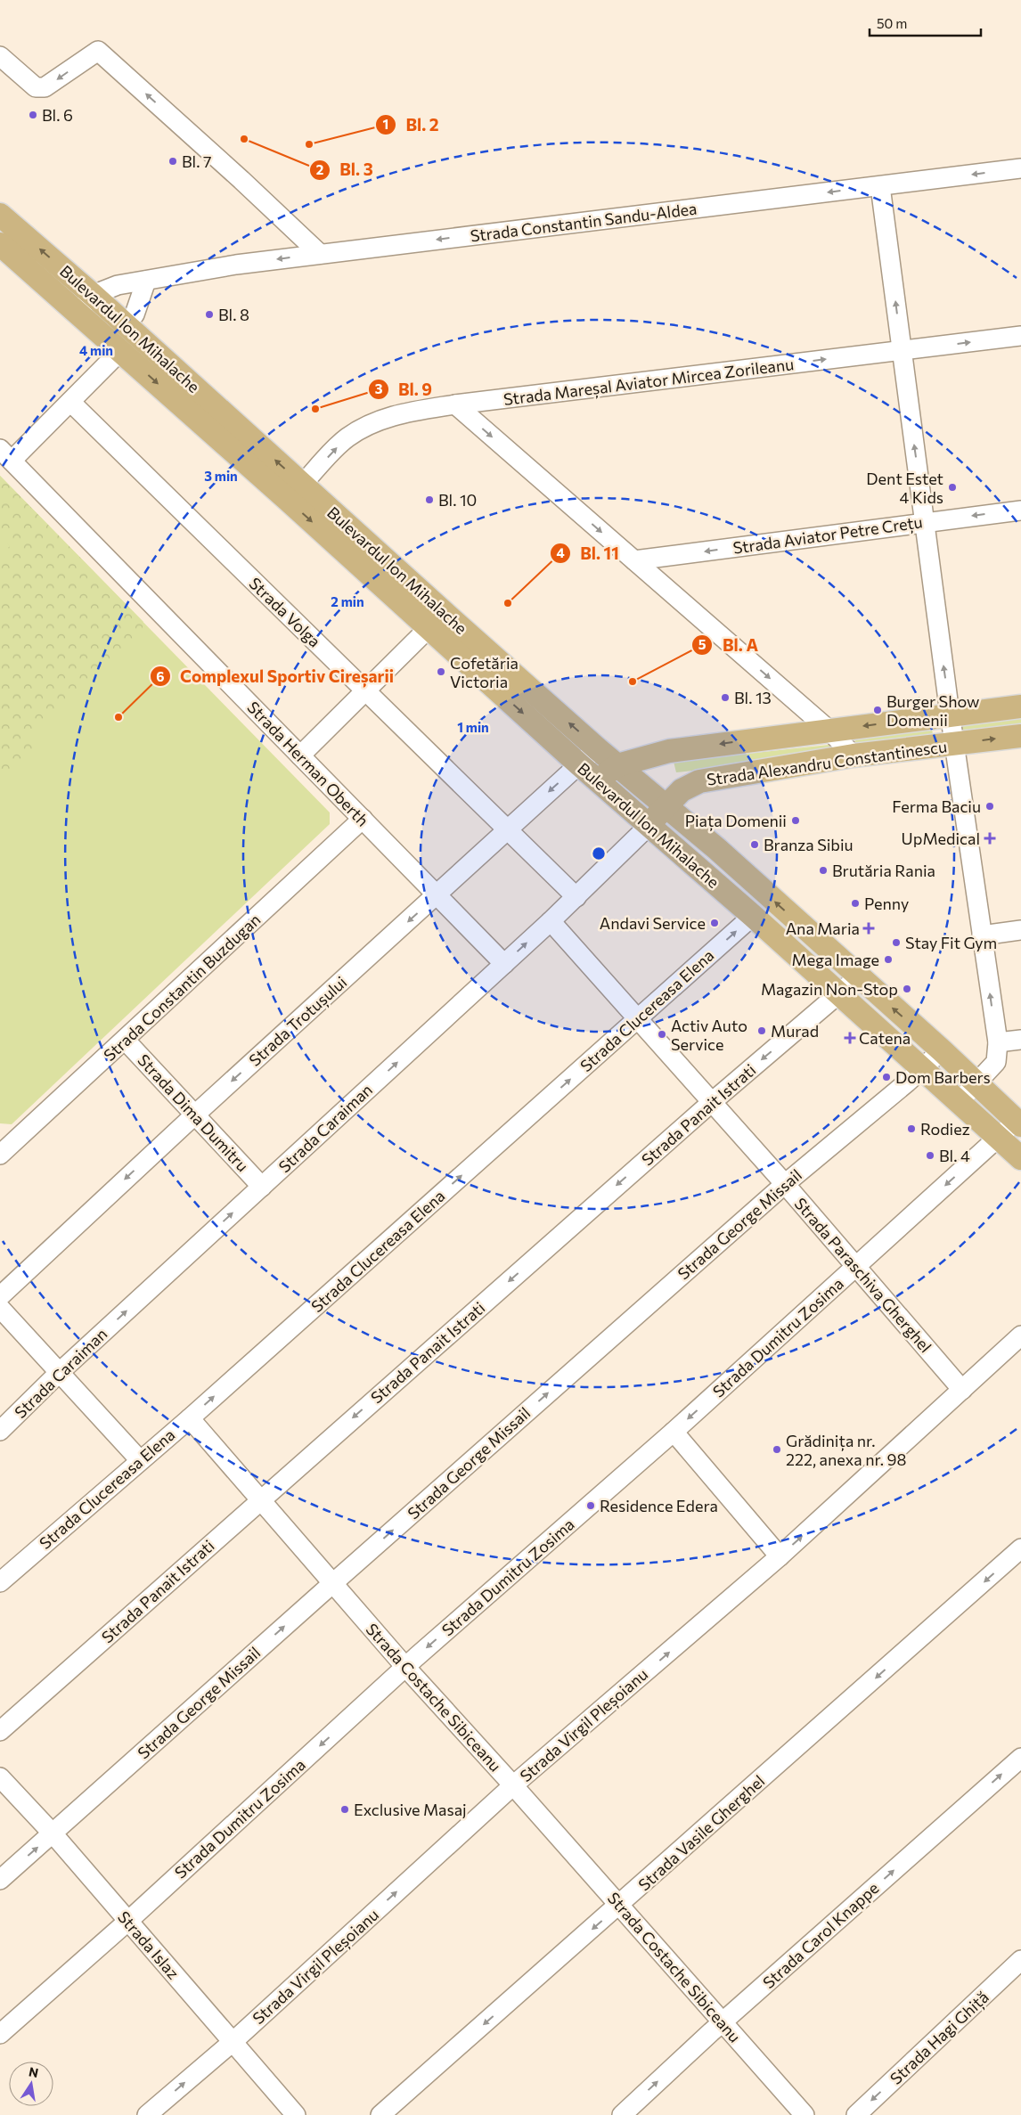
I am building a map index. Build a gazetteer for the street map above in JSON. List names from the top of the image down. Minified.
{"streets":{"main road":["Bulevardul Ion Mihalache","Strada Alexandru Constantinescu"],"street":["Strada Constantin Sandu-Aldea","Strada Mareșal Aviator Mircea Zorileanu","Strada Aviator Petre Crețu","Strada Volga","Strada Herman Oberth","Strada Constantin Buzdugan","Strada Clucereasa Elena","Strada Trotușului","Strada Dima Dumitru","Strada Panait Istrati","Strada Caraiman","Strada George Missail","Strada Paraschiva Gherghel","Strada Dumitru Zosima","Strada Costache Sibiceanu","Strada Virgil Pleșoianu","Strada Vasile Gherghel","Strada Carol Knappe","Strada Islaz","Strada Hagi Ghiță"]},"crossings":[["Strada Constantin Sandu-Aldea","Bulevardul Ion Mihalache"],["Bulevardul Ion Mihalache","Strada Mareșal Aviator Mircea Zorileanu"],["Bulevardul Ion Mihalache","Strada Alexandru Constantinescu"],["Bulevardul Ion Mihalache","Strada Clucereasa Elena"],["Bulevardul Ion Mihalache","Strada Trotușului"],["Bulevardul Ion Mihalache","Strada Panait Istrati"],["Bulevardul Ion Mihalache","Strada Caraiman"],["Bulevardul Ion Mihalache","Strada George Missail"],["Bulevardul Ion Mihalache","Strada Dumitru Zosima"],["Strada Volga","Strada Trotușului"],["Strada Volga","Strada Caraiman"],["Strada Alexandru Constantinescu","Strada Caraiman"],["Strada Herman Oberth","Strada Constantin Buzdugan"],["Strada Herman Oberth","Strada Trotușului"],["Strada Herman Oberth","Strada Caraiman"],["Strada Constantin Buzdugan","Strada Dima Dumitru"],["Strada Clucereasa Elena","Strada Paraschiva Gherghel"],["Strada Clucereasa Elena","Strada Costache Sibiceanu"],["Strada Trotușului","Strada Dima Dumitru"],["Strada Dima Dumitru","Strada Caraiman"],["Strada Panait Istrati","Strada Paraschiva Gherghel"],["Strada Panait Istrati","Strada Costache Sibiceanu"],["Strada Caraiman","Strada Paraschiva Gherghel"],["Strada George Missail","Strada Paraschiva Gherghel"],["Strada George Missail","Strada Costache Sibiceanu"],["Strada George Missail","Strada Islaz"],["Strada Paraschiva Gherghel","Strada Dumitru Zosima"],["Strada Paraschiva Gherghel","Strada Virgil Pleșoianu"],["Strada Dumitru Zosima","Strada Costache Sibiceanu"],["Strada Dumitru Zosima","Strada Islaz"],["Strada Costache Sibiceanu","Strada Virgil Pleșoianu"],["Strada Costache Sibiceanu","Strada Vasile Gherghel"],["Strada Costache Sibiceanu","Strada Carol Knappe"],["Strada Virgil Pleșoianu","Strada Islaz"]],"one_way":["Strada Constantin Sandu-Aldea","Strada Mareșal Aviator Mircea Zorileanu","Strada Aviator Petre Crețu","Strada Clucereasa Elena","Strada Trotușului","Strada Panait Istrati","Strada Caraiman","Strada George Missail","Strada Dumitru Zosima","Strada Virgil Pleșoianu","Strada Vasile Gherghel","Strada Carol Knappe","Strada Hagi Ghiță"],"places":{"other":["Bl. 6","Bl. 3","Bl. 2","Bl. 7","Bl. 8","Bl. 9","Dent Estet 4 Kids","Bl. 10","Bl. 11","Cofetăria Victoria","Bl. A","Bl. 13","Burger Show Domenii","Complexul Sportiv Cireșarii","Ferma Baciu","Piața Domenii","Branza Sibiu","Brutăria Rania","Penny","Andavi Service","Stay Fit Gym","Mega Image","Magazin Non-Stop","Murad","Activ Auto Service","Dom Barbers","Rodiez","Bl. 4","Grădinița nr. 222, anexa nr. 98","Residence Edera","Exclusive Masaj"],"health":["UpMedical","Ana Maria","Catena"]},"scale_bar":"50 m","north":"top","rings":["4 min","3 min","2 min","1 min"]}
